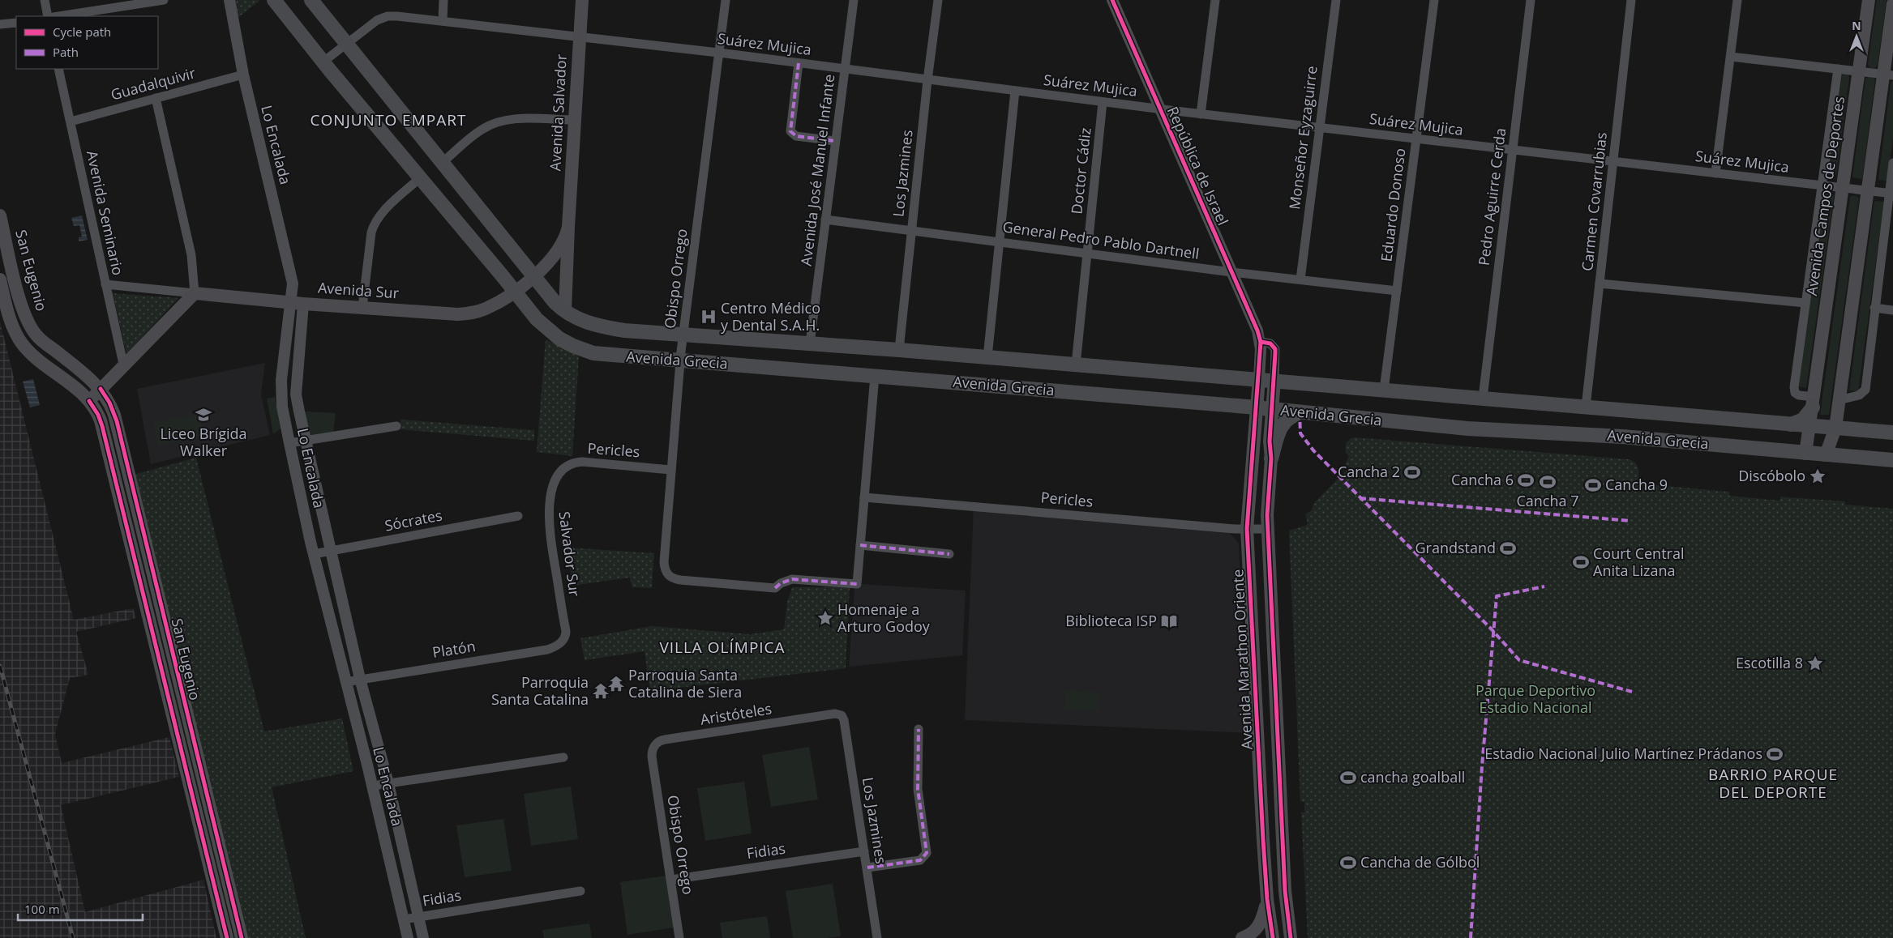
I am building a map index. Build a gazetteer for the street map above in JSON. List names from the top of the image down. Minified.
{"streets":{"main road":["Avenida Salvador","Avenida Campos de Deportes","San Eugenio","Avenida Sur","Avenida Grecia","Avenida Marathon Oriente"],"street":["Suárez Mujica","Guadalquivir","Monseñor Eyzaguirre","Lo Encalada","República de Israel","Avenida José Manuel Infante","Doctor Cádiz","Los Jazmines","Pedro Aguirre Cerda","Carmen Covarrubias","Eduardo Donoso","Avenida Seminario","General Pedro Pablo Dartnell","Obispo Orrego","Pericles","Sócrates","Salvador Sur","Platón","Aristóteles","Fidias"]},"crossings":[["Suárez Mujica","Avenida Salvador"],["Suárez Mujica","Monseñor Eyzaguirre"],["Suárez Mujica","República de Israel"],["Suárez Mujica","Avenida José Manuel Infante"],["Suárez Mujica","Doctor Cádiz"],["Suárez Mujica","Los Jazmines"],["Suárez Mujica","Avenida Campos de Deportes"],["Suárez Mujica","Pedro Aguirre Cerda"],["Suárez Mujica","Carmen Covarrubias"],["Suárez Mujica","Eduardo Donoso"],["Suárez Mujica","Obispo Orrego"],["Suárez Mujica","Avenida Grecia"],["Guadalquivir","Lo Encalada"],["Guadalquivir","Avenida Seminario"],["Avenida Salvador","Avenida Sur"],["Avenida Salvador","Avenida Grecia"],["Monseñor Eyzaguirre","General Pedro Pablo Dartnell"],["Lo Encalada","Avenida Sur"],["Lo Encalada","Sócrates"],["Lo Encalada","Platón"],["Lo Encalada","Fidias"],["República de Israel","General Pedro Pablo Dartnell"],["República de Israel","Avenida Grecia"],["República de Israel","Avenida Marathon Oriente"],["Avenida José Manuel Infante","General Pedro Pablo Dartnell"],["Avenida José Manuel Infante","Avenida Grecia"],["Doctor Cádiz","General Pedro Pablo Dartnell"],["Doctor Cádiz","Avenida Grecia"],["Los Jazmines","General Pedro Pablo Dartnell"],["Los Jazmines","Avenida Grecia"],["Los Jazmines","Aristóteles"],["Los Jazmines","Fidias"],["Avenida Campos de Deportes","Avenida Grecia"],["Pedro Aguirre Cerda","Avenida Grecia"],["Carmen Covarrubias","Avenida Grecia"],["Eduardo Donoso","General Pedro Pablo Dartnell"],["Eduardo Donoso","Avenida Grecia"],["Avenida Seminario","Avenida Sur"],["Obispo Orrego","Avenida Grecia"],["Obispo Orrego","Pericles"],["Obispo Orrego","Aristóteles"],["Obispo Orrego","Fidias"],["Avenida Sur","Avenida Grecia"],["Avenida Grecia","Avenida Marathon Oriente"],["Pericles","Salvador Sur"],["Pericles","Avenida Marathon Oriente"],["Salvador Sur","Platón"]],"districts":["CONJUNTO EMPART","VILLA OLÍMPICA","BARRIO PARQUE DEL DEPORTE"],"parks":["Parque Deportivo Estadio Nacional"],"places":{"hospital":["Centro Médico y Dental S.A.H."],"school or university":["Liceo Brígida Walker"],"sports":["Cancha 2","Cancha 6","Cancha 7","Cancha 9","Grandstand","Court Central Anita Lizana","Estadio Nacional Julio Martínez Prádanos","cancha goalball","Cancha de Gólbol"],"place":["Discóbolo","Homenaje a Arturo Godoy","Escotilla 8"],"library":["Biblioteca ISP"],"temple":["Parroquia Santa Catalina de Siera","Parroquia Santa Catalina"]},"legend":["Cycle path","Path"],"scale_bar":"100 m","north":"top"}
